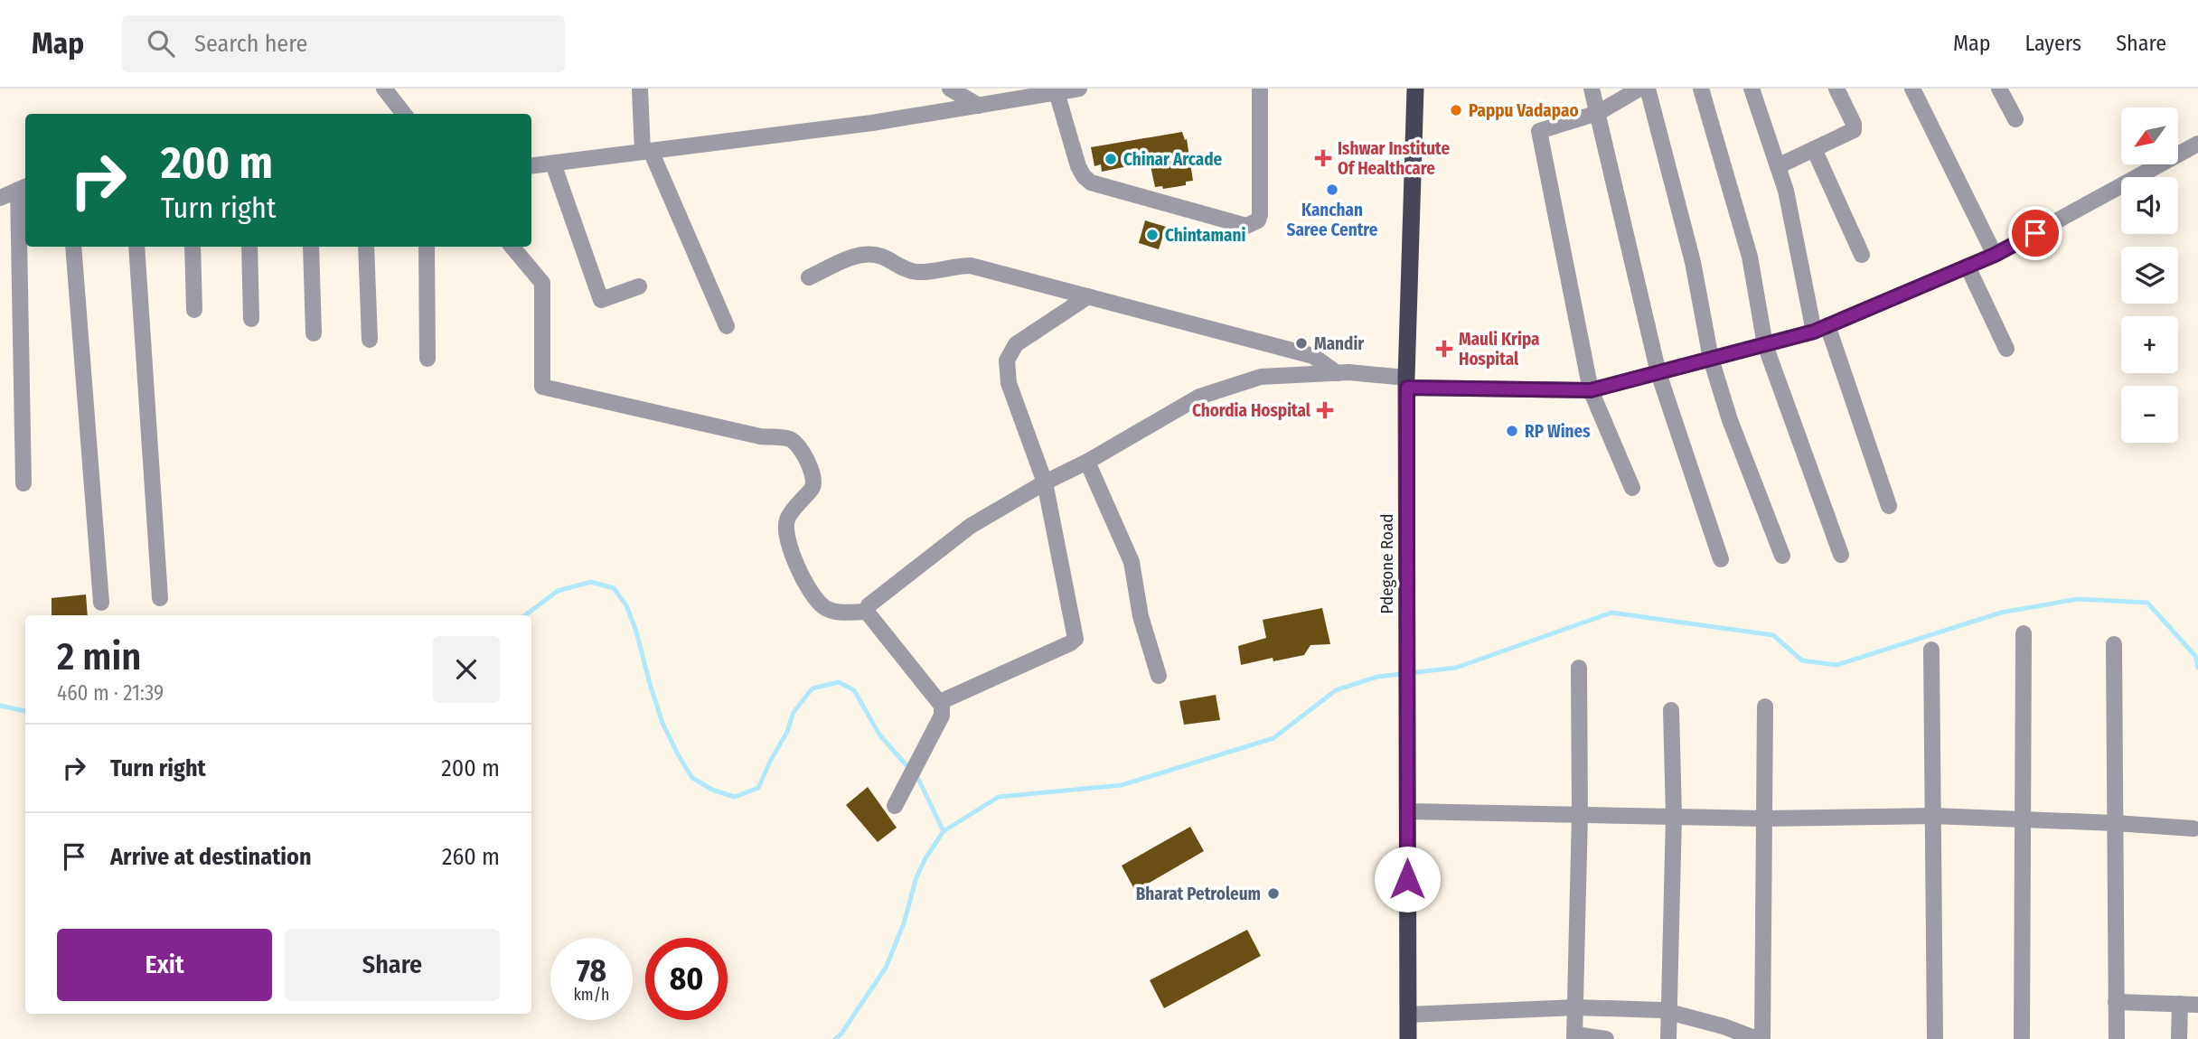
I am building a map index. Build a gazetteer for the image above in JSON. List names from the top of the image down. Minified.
{"streets":{"highway":["Pdegone Road"]},"places":{"other":["Pappu Vadapao","Chinar Arcade","Kanchan Saree Centre","Chintamani","Mandir","RP Wines","Bharat Petroleum"],"health":["Ishwar Institute Of Healthcare","Mauli Kripa Hospital","Chordia Hospital"]},"north":"bottom left","page":{"header":"Map","search":"Search here","nav":["Map","Layers","Share"],"map_buttons":["+","−"],"turn":["200 m","Turn right"],"heading":["2 min","460 m · 21:39"],"list":[{"name":"Turn right","value":"200 m"},{"name":"Arrive at destination","value":"260 m"}],"buttons":["Exit","Share"],"speed":"78 km/h","limit":"80"}}
